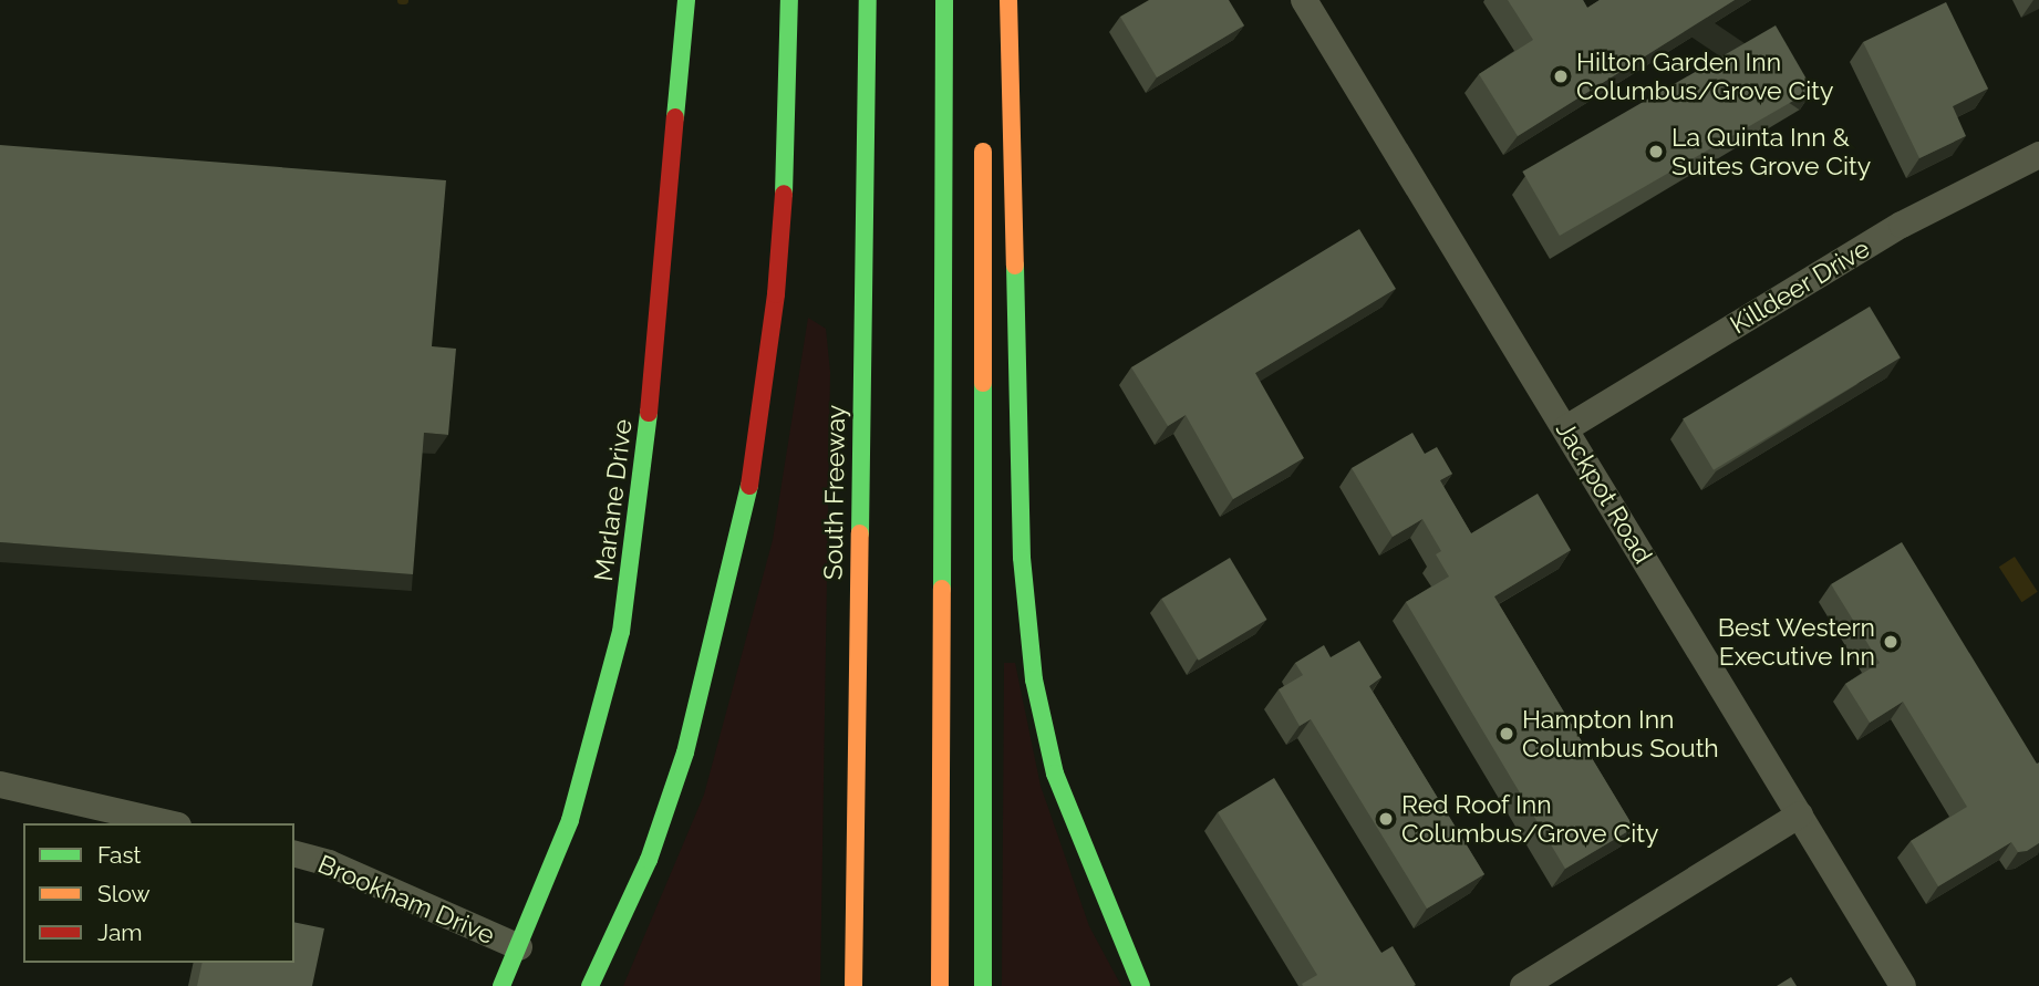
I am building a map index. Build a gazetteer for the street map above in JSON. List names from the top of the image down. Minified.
{"streets":{"main road":["South Freeway","Marlane Drive"],"street":["Killdeer Drive","Jackpot Road","Brookham Drive"]},"crossings":[["Killdeer Drive","Jackpot Road"],["Marlane Drive","Brookham Drive"]],"places":["Hilton Garden Inn Columbus/Grove City","La Quinta Inn & Suites Grove City","Best Western Executive Inn","Hampton Inn Columbus South","Red Roof Inn Columbus/Grove City"],"legend":["Fast","Slow","Jam"]}
